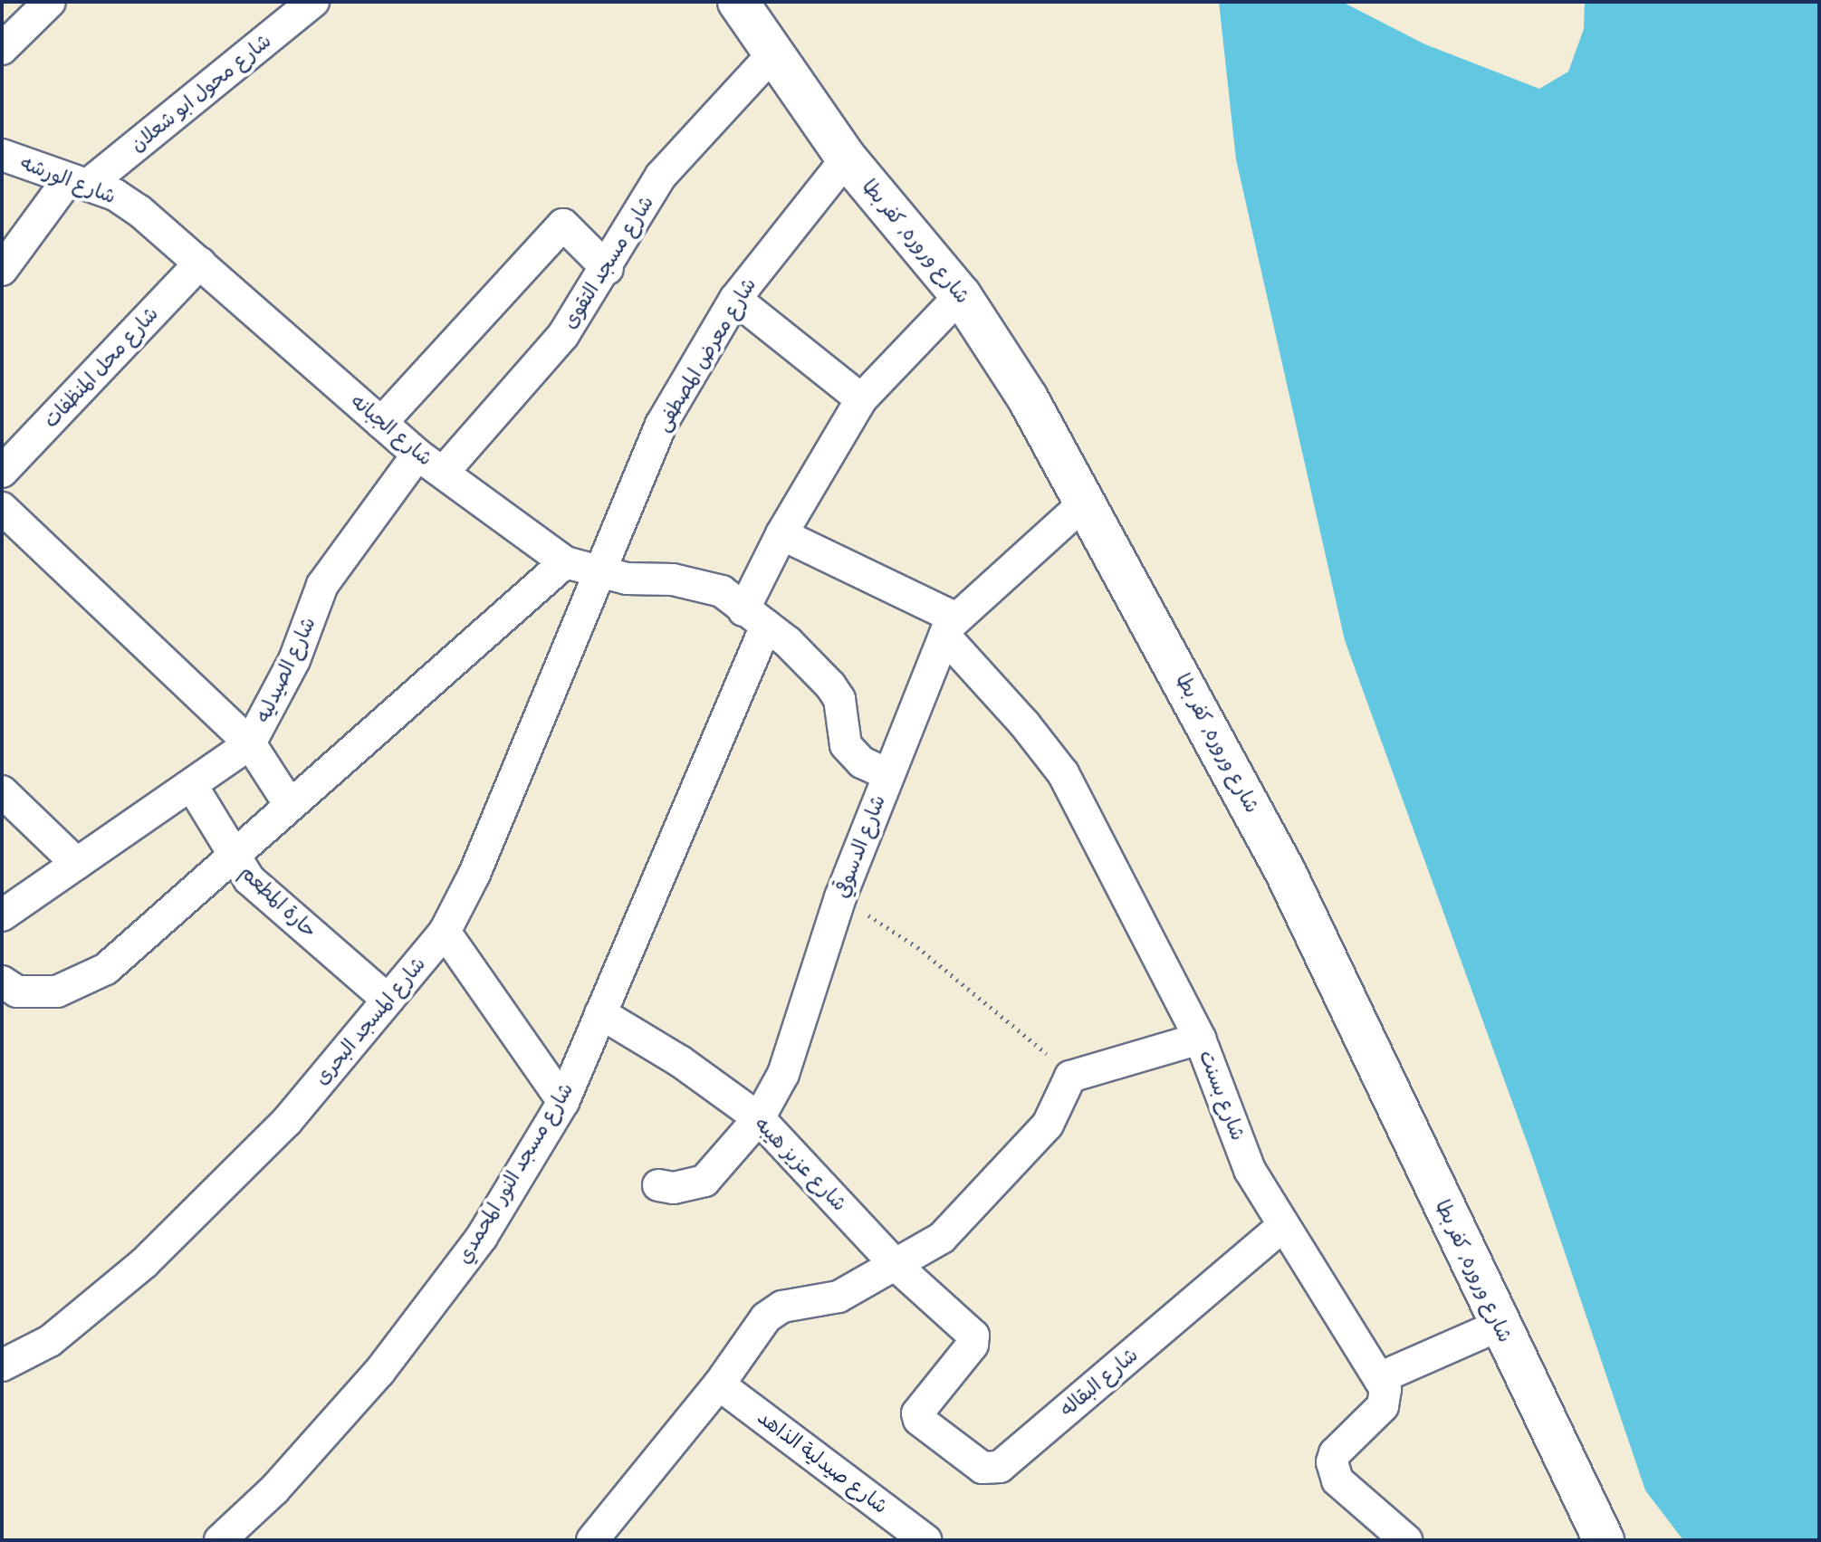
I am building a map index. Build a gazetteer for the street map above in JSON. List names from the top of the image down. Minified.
{"streets":{"street":["شارع محول ابو شعلان","شارع الورشه","شارع وروره, كفر بطا","شارع مسجد التقوى","شارع معرض المصطفى","شارع محل المنظفات","شارع الجبانه","شارع الصيدليه","شارع الدسوقي","حارة المطعم","شارع المسجد البحرى","شارع بسنت","شارع عزيز هيبه","شارع مسجد النور المحمدي","شارع البقاله","شارع صيدلية الذاهد"]},"crossings":[["شارع محول ابو شعلان","شارع الورشه"],["شارع الورشه","شارع محل المنظفات"],["شارع الورشه","شارع الجبانه"],["شارع وروره, كفر بطا","شارع مسجد التقوى"],["شارع وروره, كفر بطا","شارع معرض المصطفى"],["شارع وروره, كفر بطا","شارع الدسوقي"],["شارع وروره, كفر بطا","شارع مسجد النور المحمدي"],["شارع مسجد التقوى","شارع الجبانه"],["شارع معرض المصطفى","شارع الجبانه"],["شارع معرض المصطفى","شارع المسجد البحرى"],["شارع محل المنظفات","شارع الجبانه"],["شارع الجبانه","شارع الصيدليه"],["شارع الجبانه","شارع الدسوقي"],["شارع الجبانه","شارع المسجد البحرى"],["شارع الجبانه","شارع مسجد النور المحمدي"],["شارع الصيدليه","حارة المطعم"],["شارع الدسوقي","شارع بسنت"],["شارع الدسوقي","شارع عزيز هيبه"],["حارة المطعم","شارع المسجد البحرى"],["شارع بسنت","شارع البقاله"],["شارع عزيز هيبه","شارع مسجد النور المحمدي"],["شارع عزيز هيبه","شارع البقاله"]]}
